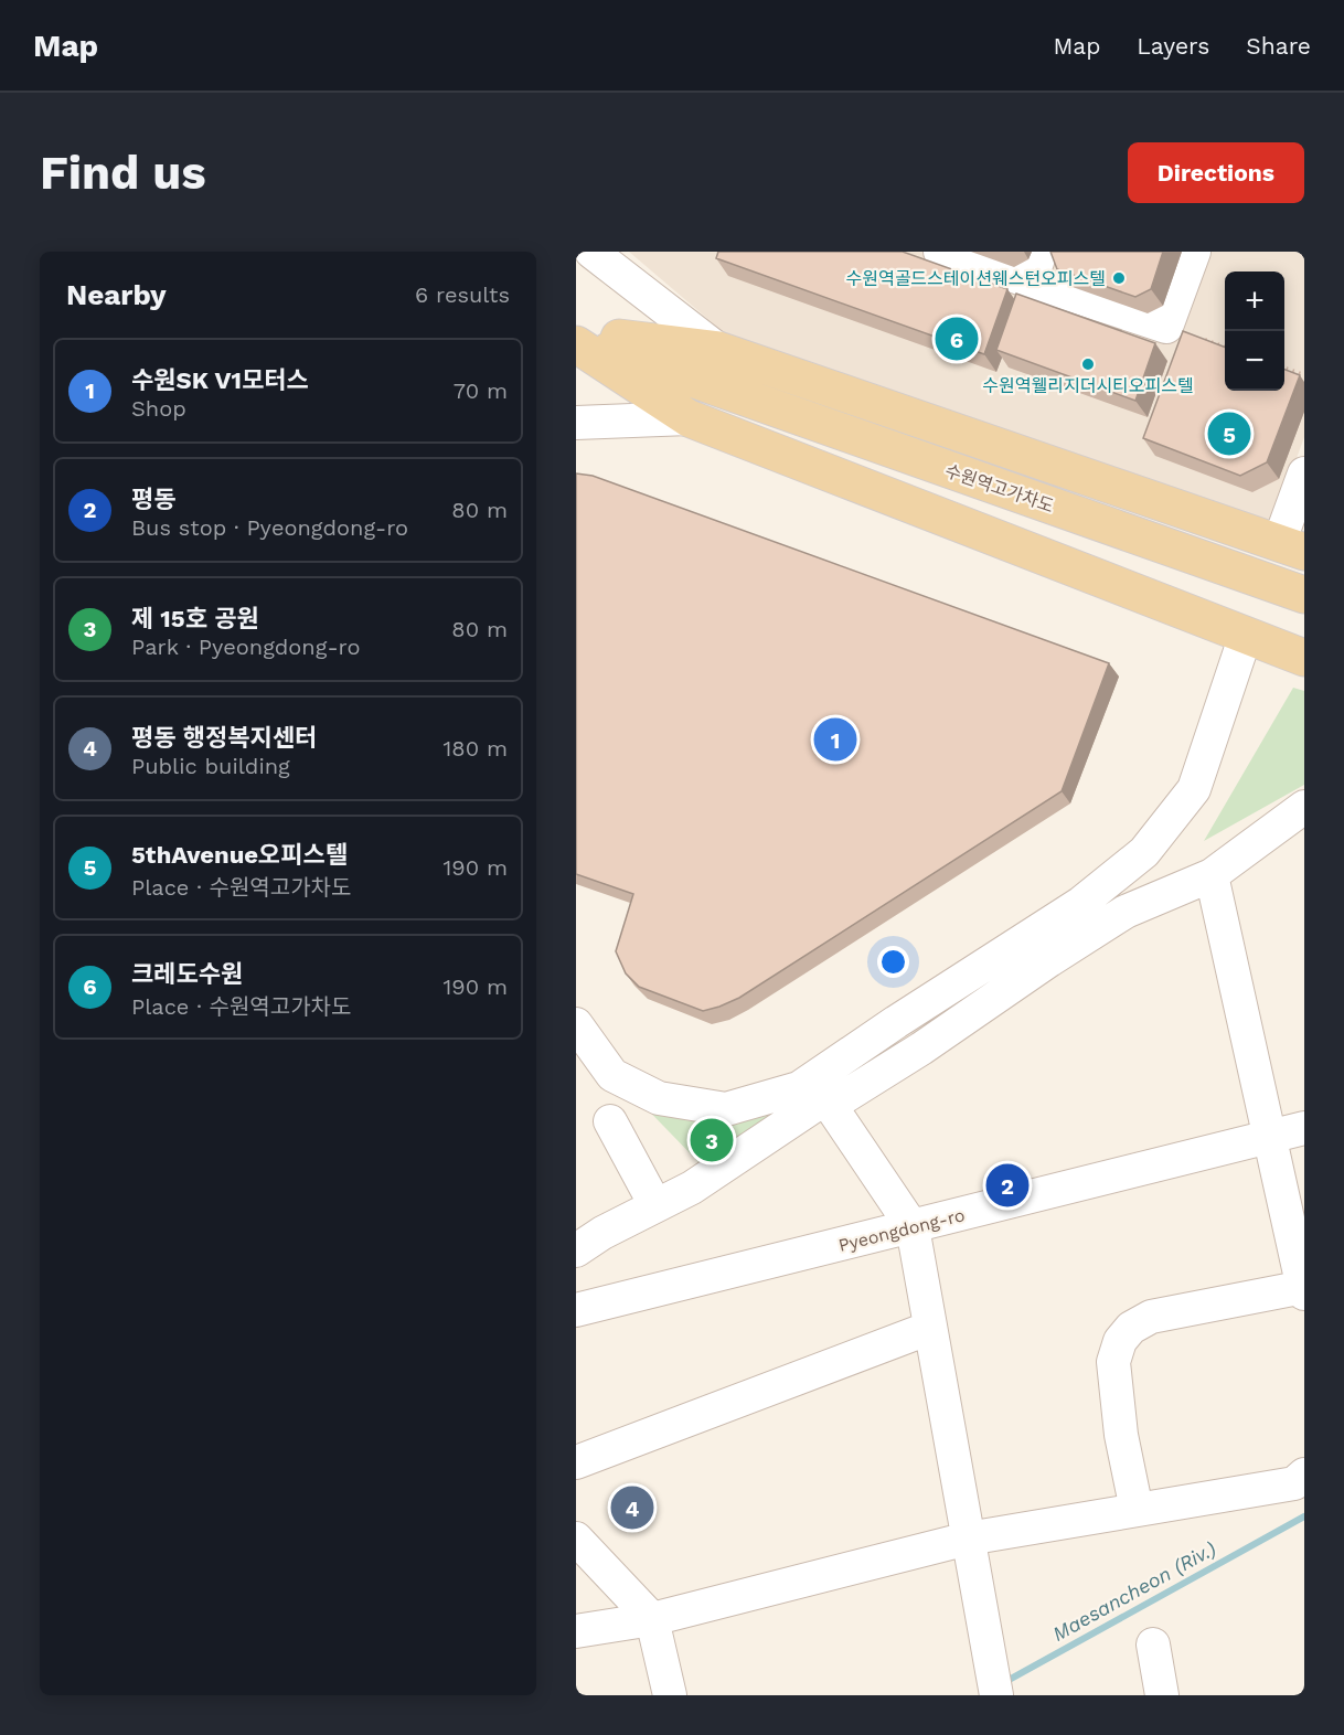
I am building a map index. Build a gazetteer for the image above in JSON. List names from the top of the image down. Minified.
{"streets":{"main road":["수원역고가차도"],"street":["Pyeongdong-ro"]},"water":["Maesancheon (Riv.)"],"places":["수원역골드스테이션웨스턴오피스텔","수원역웰리지더시티오피스텔"],"page":{"header":"Map","nav":["Map","Layers","Share"],"buttons":"Directions","title":"Find us","heading":["Nearby","6 results"],"map_buttons":["+","−"],"pins":["6","5","1","3","2","4"],"list":[{"mark":"1","name":"수원SK V1모터스","note":"Shop","value":"70 m"},{"mark":"2","name":"평동","note":"Bus stop · Pyeongdong-ro","value":"80 m"},{"mark":"3","name":"제 15호 공원","note":"Park · Pyeongdong-ro","value":"80 m"},{"mark":"4","name":"평동 행정복지센터","note":"Public building","value":"180 m"},{"mark":"5","name":"5thAvenue오피스텔","note":"Place · 수원역고가차도","value":"190 m"},{"mark":"6","name":"크레도수원","note":"Place · 수원역고가차도","value":"190 m"}]}}
